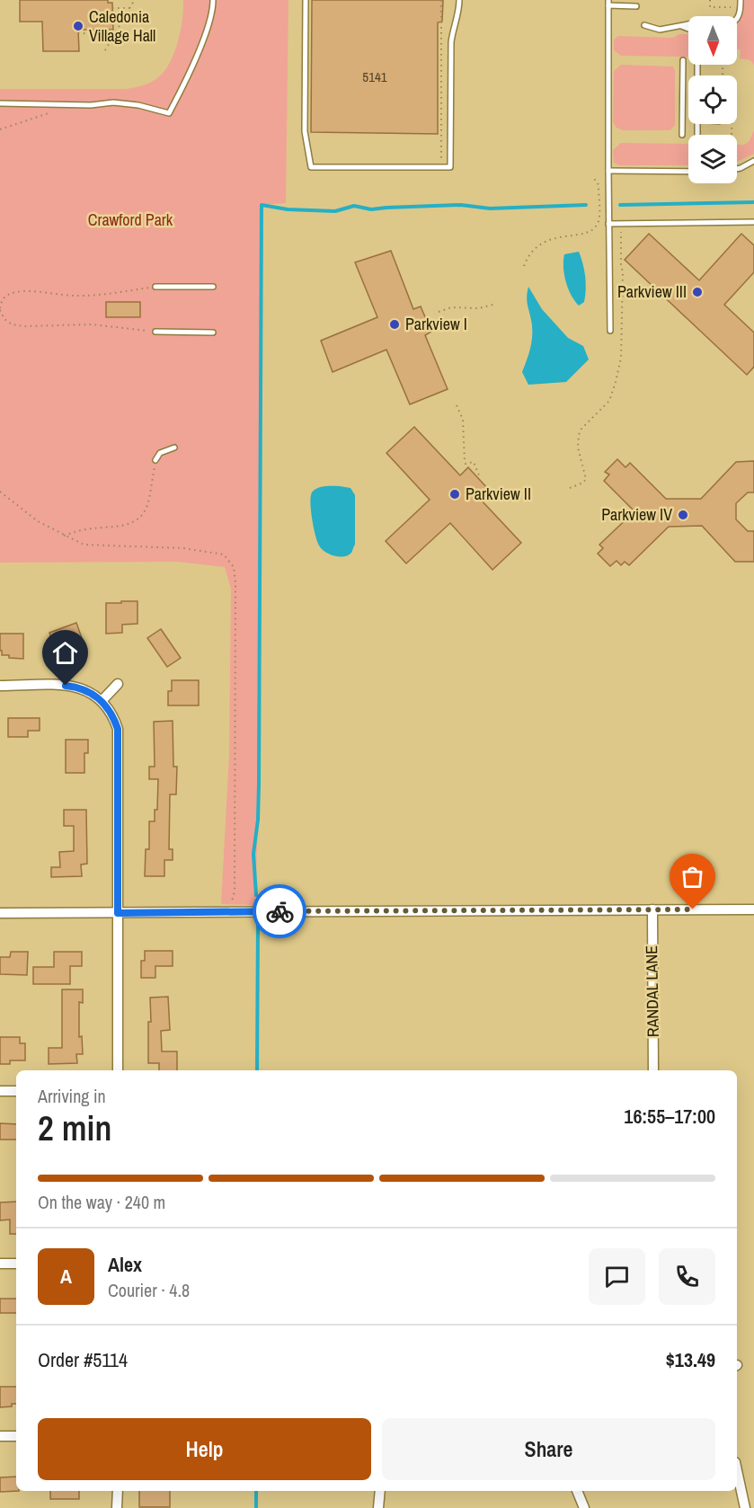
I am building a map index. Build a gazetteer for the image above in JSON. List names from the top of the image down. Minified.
{"streets":{"street":["RANDAL LANE"]},"parks":["Crawford Park"],"places":["Caledonia Village Hall","Parkview III","Parkview I","Parkview II","Parkview IV"],"house_numbers":["5141"],"north":"bottom","page":{"heading":["2 min","Arriving in","16:55–17:00"],"panel":["Alex","Courier · 4.8","Order #5114","$13.49"],"bar":"On the way · 240 m","round":"A","buttons":["Help","Share"]}}
